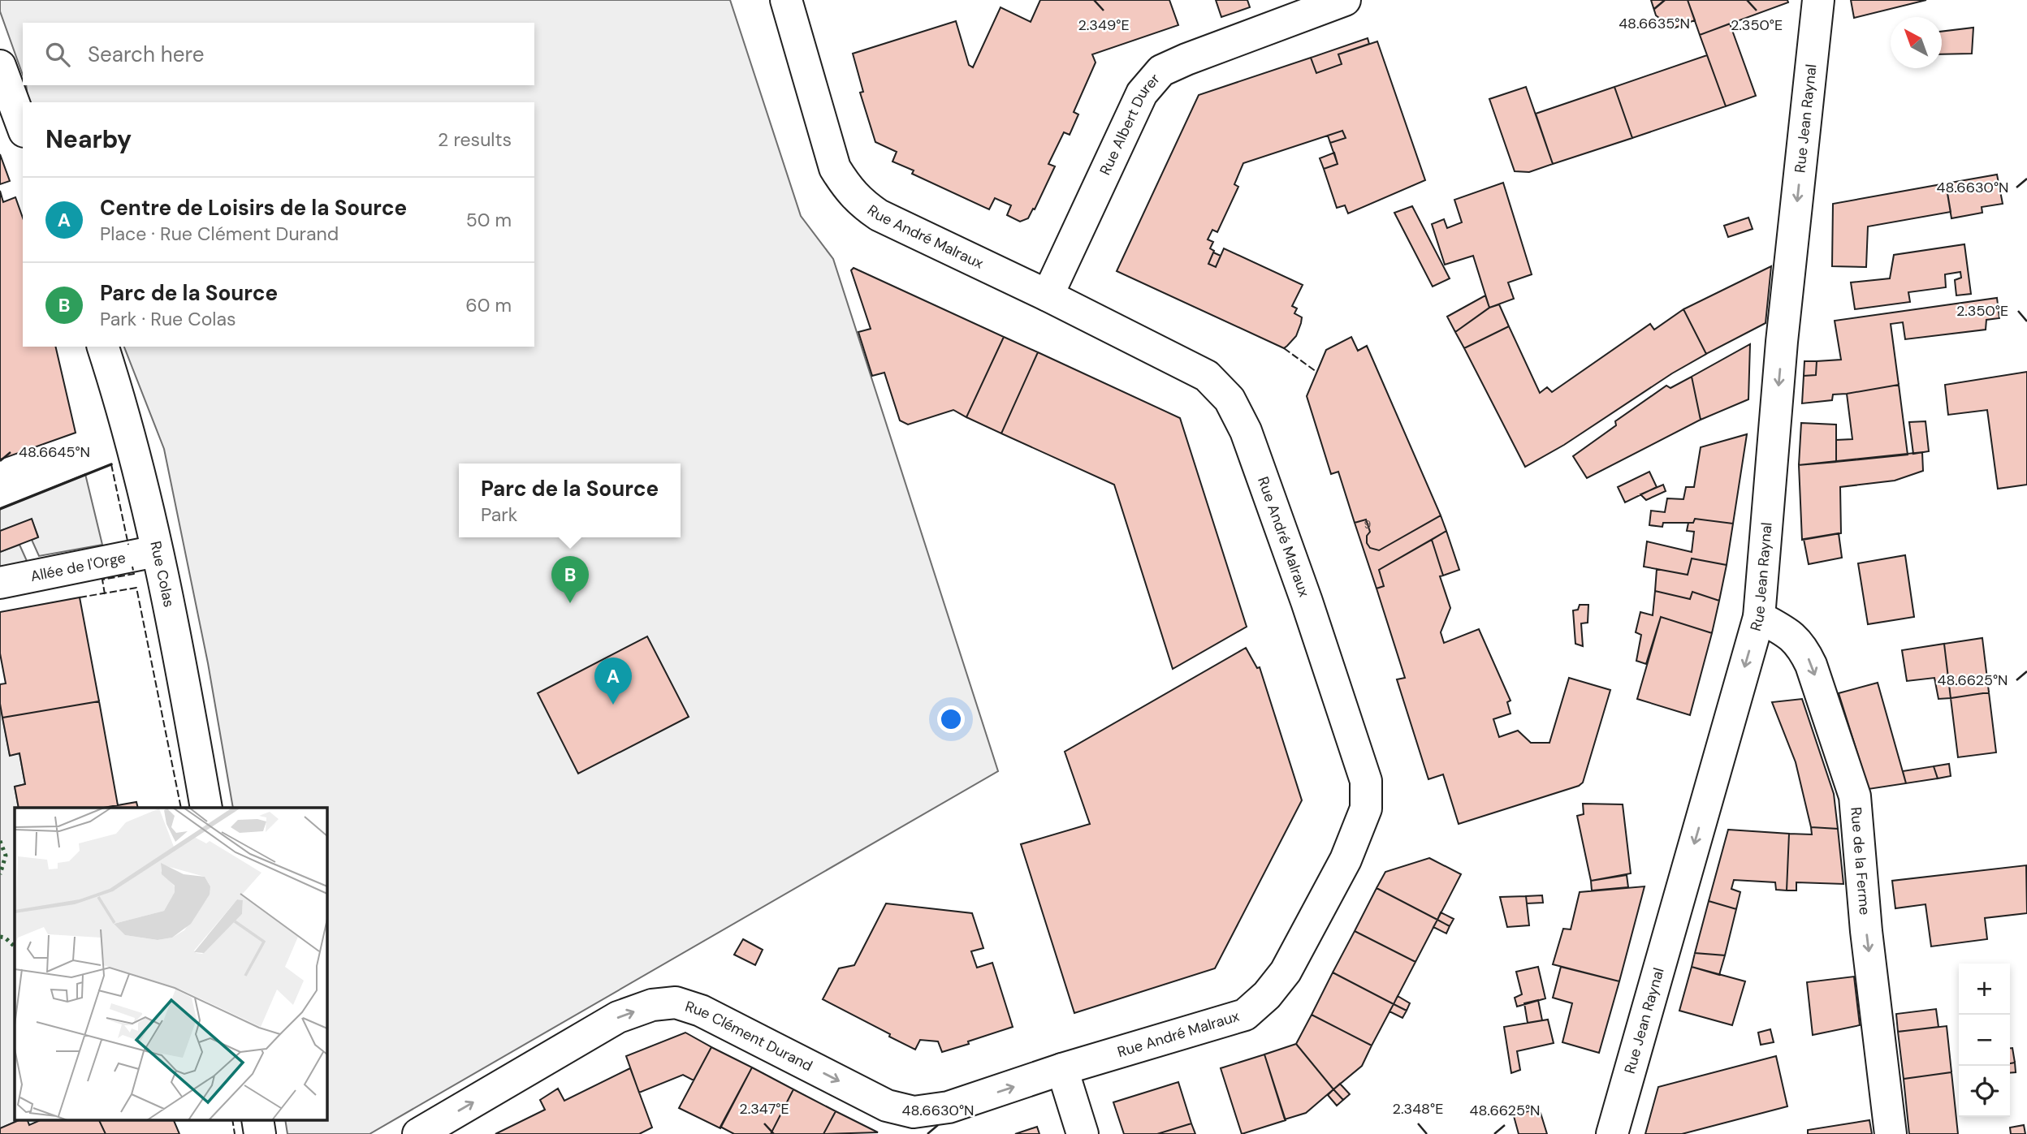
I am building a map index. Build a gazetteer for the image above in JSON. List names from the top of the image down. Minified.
{"streets":{"street":["Rue Jean Raynal","Rue Albert Durer","Rue André Malraux","Allée de l'Orge","Rue Colas","Rue de la Ferme","Rue Clément Durand"]},"crossings":[["Rue Jean Raynal","Rue de la Ferme"],["Rue Albert Durer","Rue André Malraux"],["Rue André Malraux","Rue Clément Durand"],["Allée de l'Orge","Rue Colas"]],"one_way":["Rue Jean Raynal","Rue de la Ferme","Rue Clément Durand"],"house_numbers":["9"],"north":"top left","page":{"search":"Search here","heading":["Nearby","2 results"],"list":[{"mark":"A","name":"Centre de Loisirs de la Source","note":"Place · Rue Clément Durand","value":"50 m"},{"mark":"B","name":"Parc de la Source","note":"Park · Rue Colas","value":"60 m"}],"popup":["Parc de la Source","Park"],"pins":["B","A"],"map_buttons":["+","−"]},"coordinates":["48.6635°N","2.350°E","2.349°E","48.6630°N","48.6645°N","48.6625°N","2.347°E","2.348°E"]}
